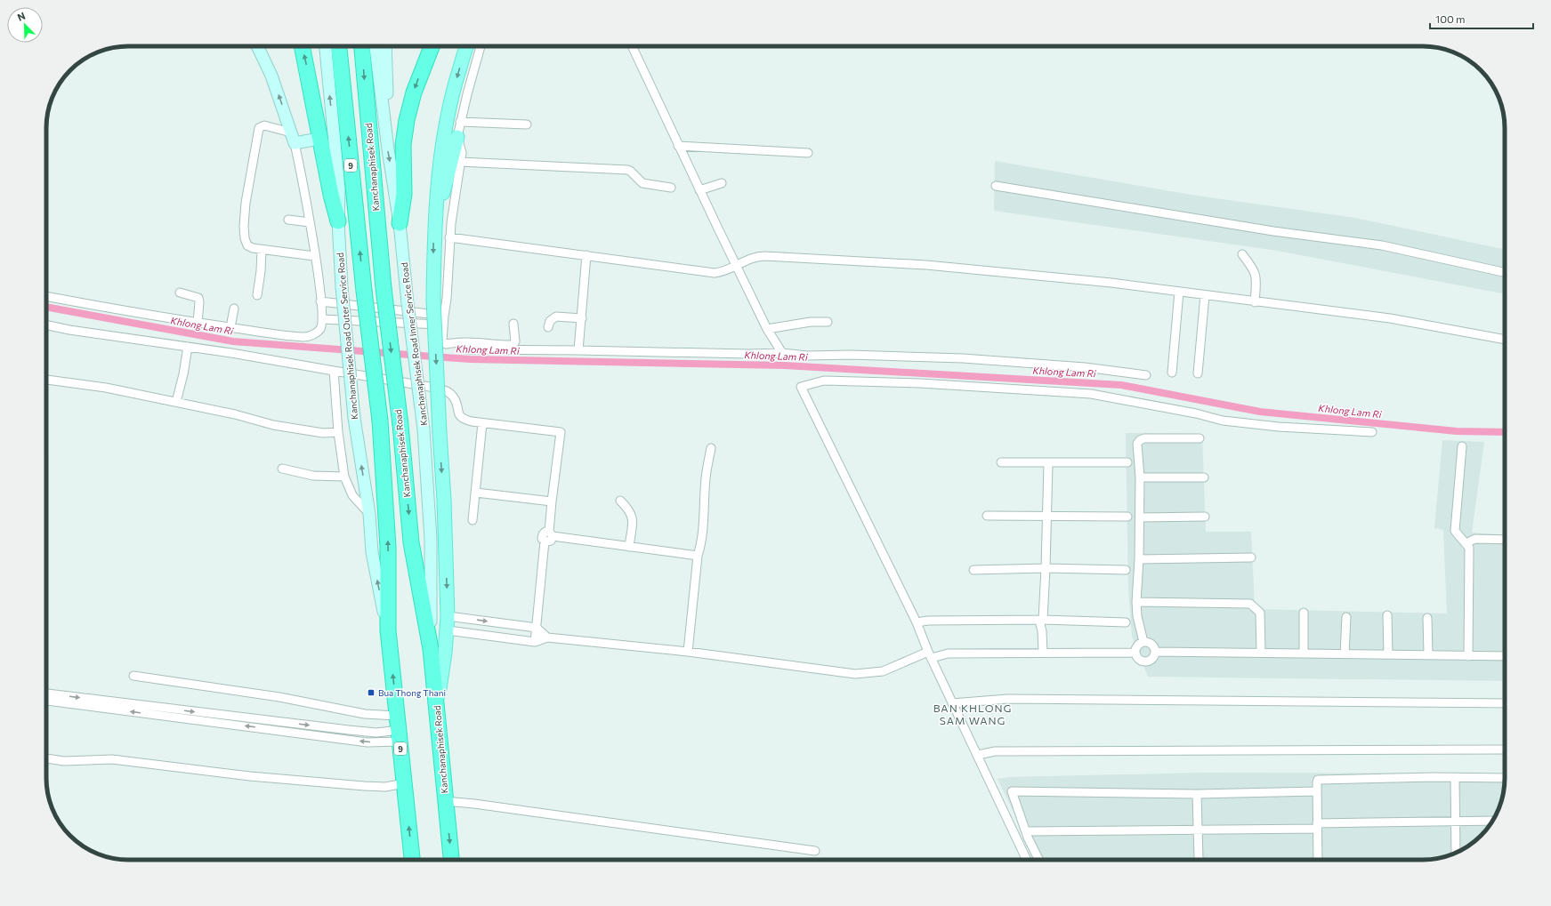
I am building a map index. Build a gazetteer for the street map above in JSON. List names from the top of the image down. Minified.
{"streets":{"highway":["9","Kanchanaphisek Road"],"main road":["Kanchanaphisek Road Outer Service Road","Kanchanaphisek Road Inner Service Road"]},"crossings":[["Kanchanaphisek Road","Kanchanaphisek Road Outer Service Road"],["Kanchanaphisek Road","Kanchanaphisek Road Inner Service Road"]],"districts":["BAN KHLONG SAM WANG"],"water":["Khlong Lam Ri"],"places":{"transit":["Bua Thong Thani"]},"scale_bar":"100 m","north":"top left"}
